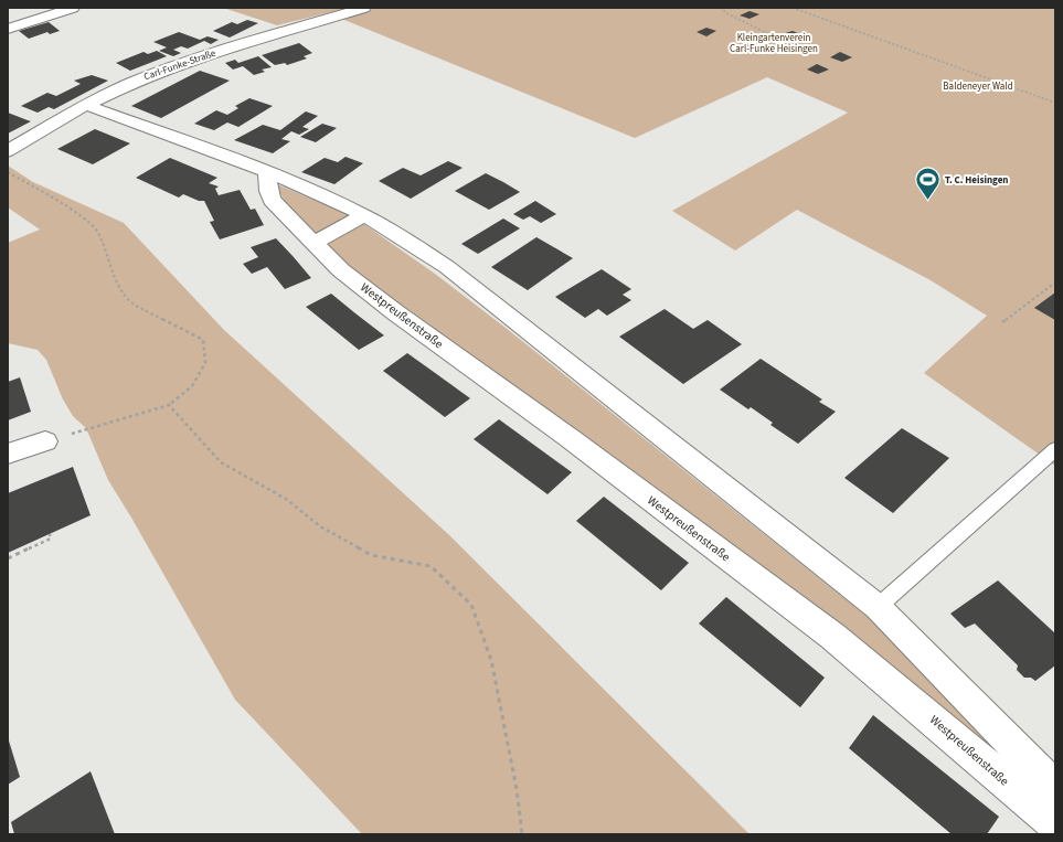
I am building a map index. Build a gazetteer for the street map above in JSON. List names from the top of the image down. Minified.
{"streets":{"street":["Carl-Funke-Straße","Westpreußenstraße"]},"parks":["Kleingartenverein Carl-Funke Heisingen","Baldeneyer Wald"],"places":{"sports":["T. C. Heisingen"]}}
